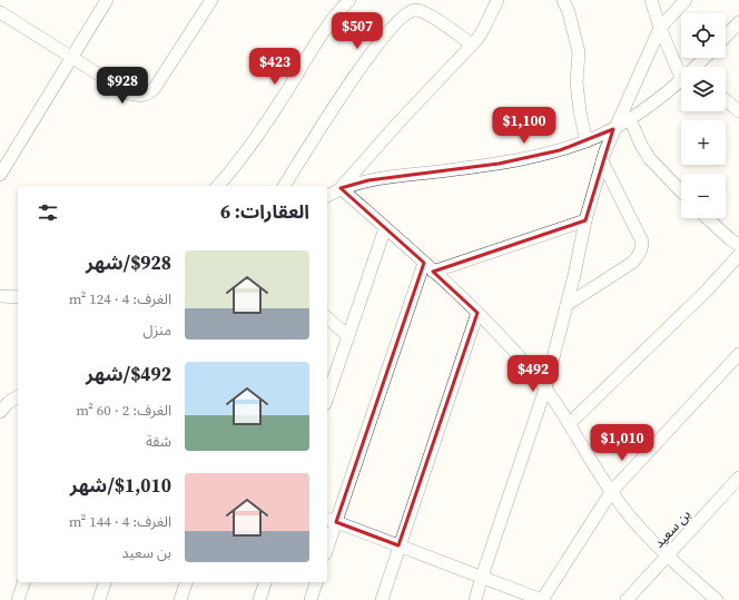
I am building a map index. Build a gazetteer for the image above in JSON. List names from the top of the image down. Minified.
{"streets":{"street":["بن سعيد"]},"page":{"price":["$507","$423","$928","$1,100","$492","$1,010"],"map_buttons":["+","−"],"heading":"العقارات: 6","list":[{"name":"$928/شهر","note":"الغرف: 4 · 124 m² · منزل"},{"name":"$492/شهر","note":"الغرف: 2 · 60 m² · شقة"},{"name":"$1,010/شهر","note":"الغرف: 4 · 144 m² · بن سعيد"}]}}
